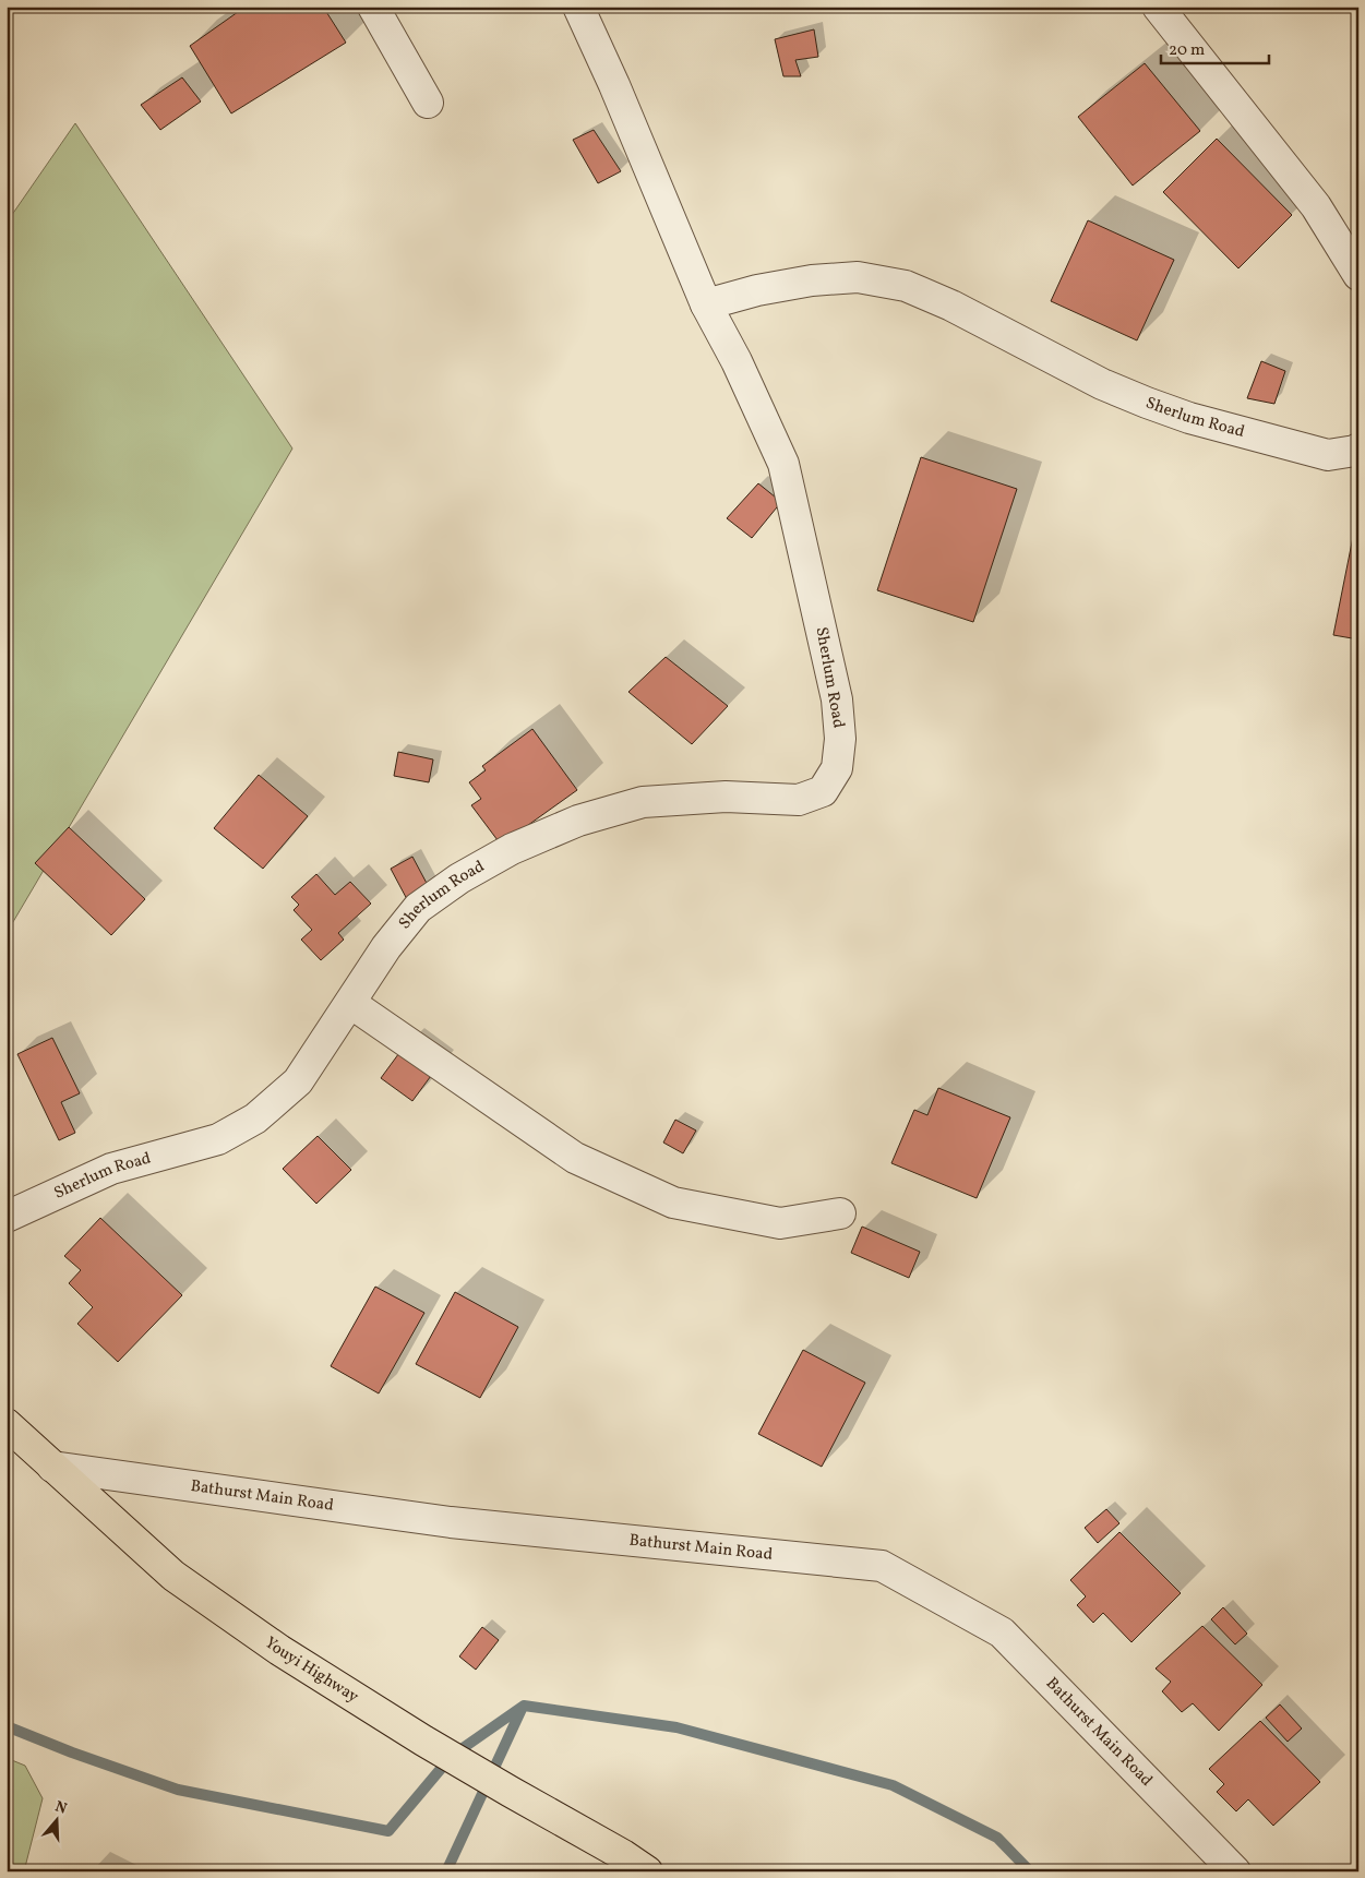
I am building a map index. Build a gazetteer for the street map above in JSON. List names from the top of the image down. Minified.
{"streets":{"main road":["Youyi Highway"],"street":["Sherlum Road","Bathurst Main Road"]},"crossings":[["Bathurst Main Road","Youyi Highway"]],"scale_bar":"20 m","north":"top"}
